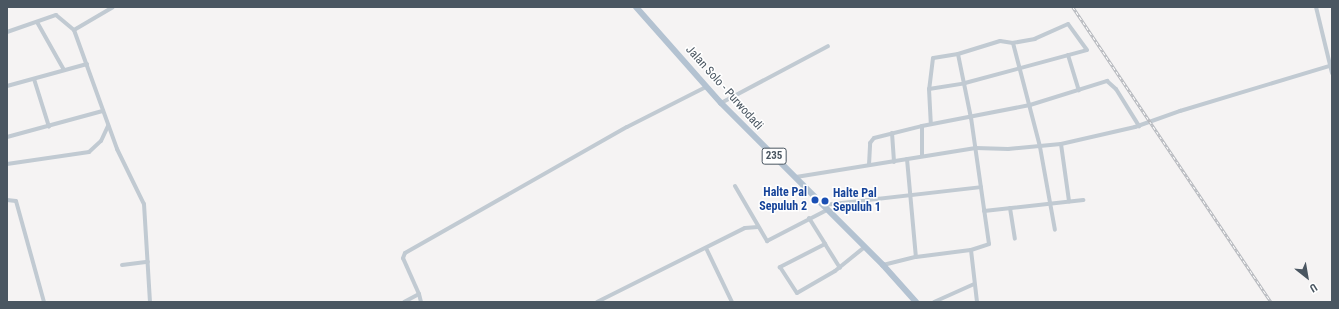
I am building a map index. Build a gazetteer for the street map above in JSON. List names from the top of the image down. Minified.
{"streets":{"main road":["Jalan Solo - Purwodadi","235"]},"places":["Halte Pal Sepuluh 2","Halte Pal Sepuluh 1"],"north":"bottom right"}
